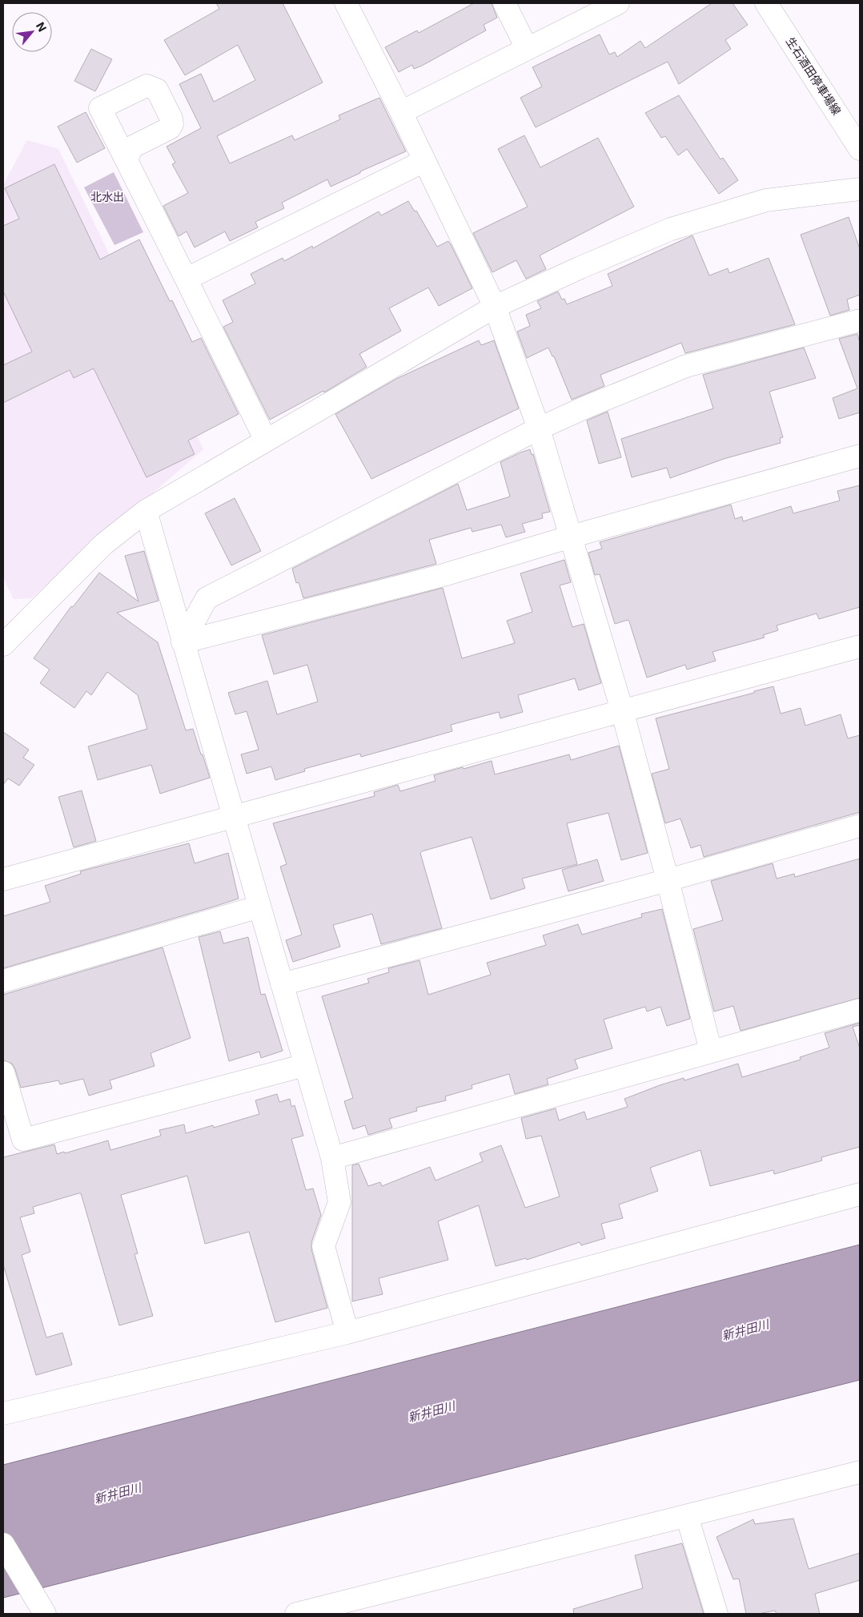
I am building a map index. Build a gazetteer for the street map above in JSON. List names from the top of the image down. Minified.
{"streets":{"street":["生石酒田停車場線"]},"water":["新井田川"],"parks":["北水出"],"north":"top right"}
